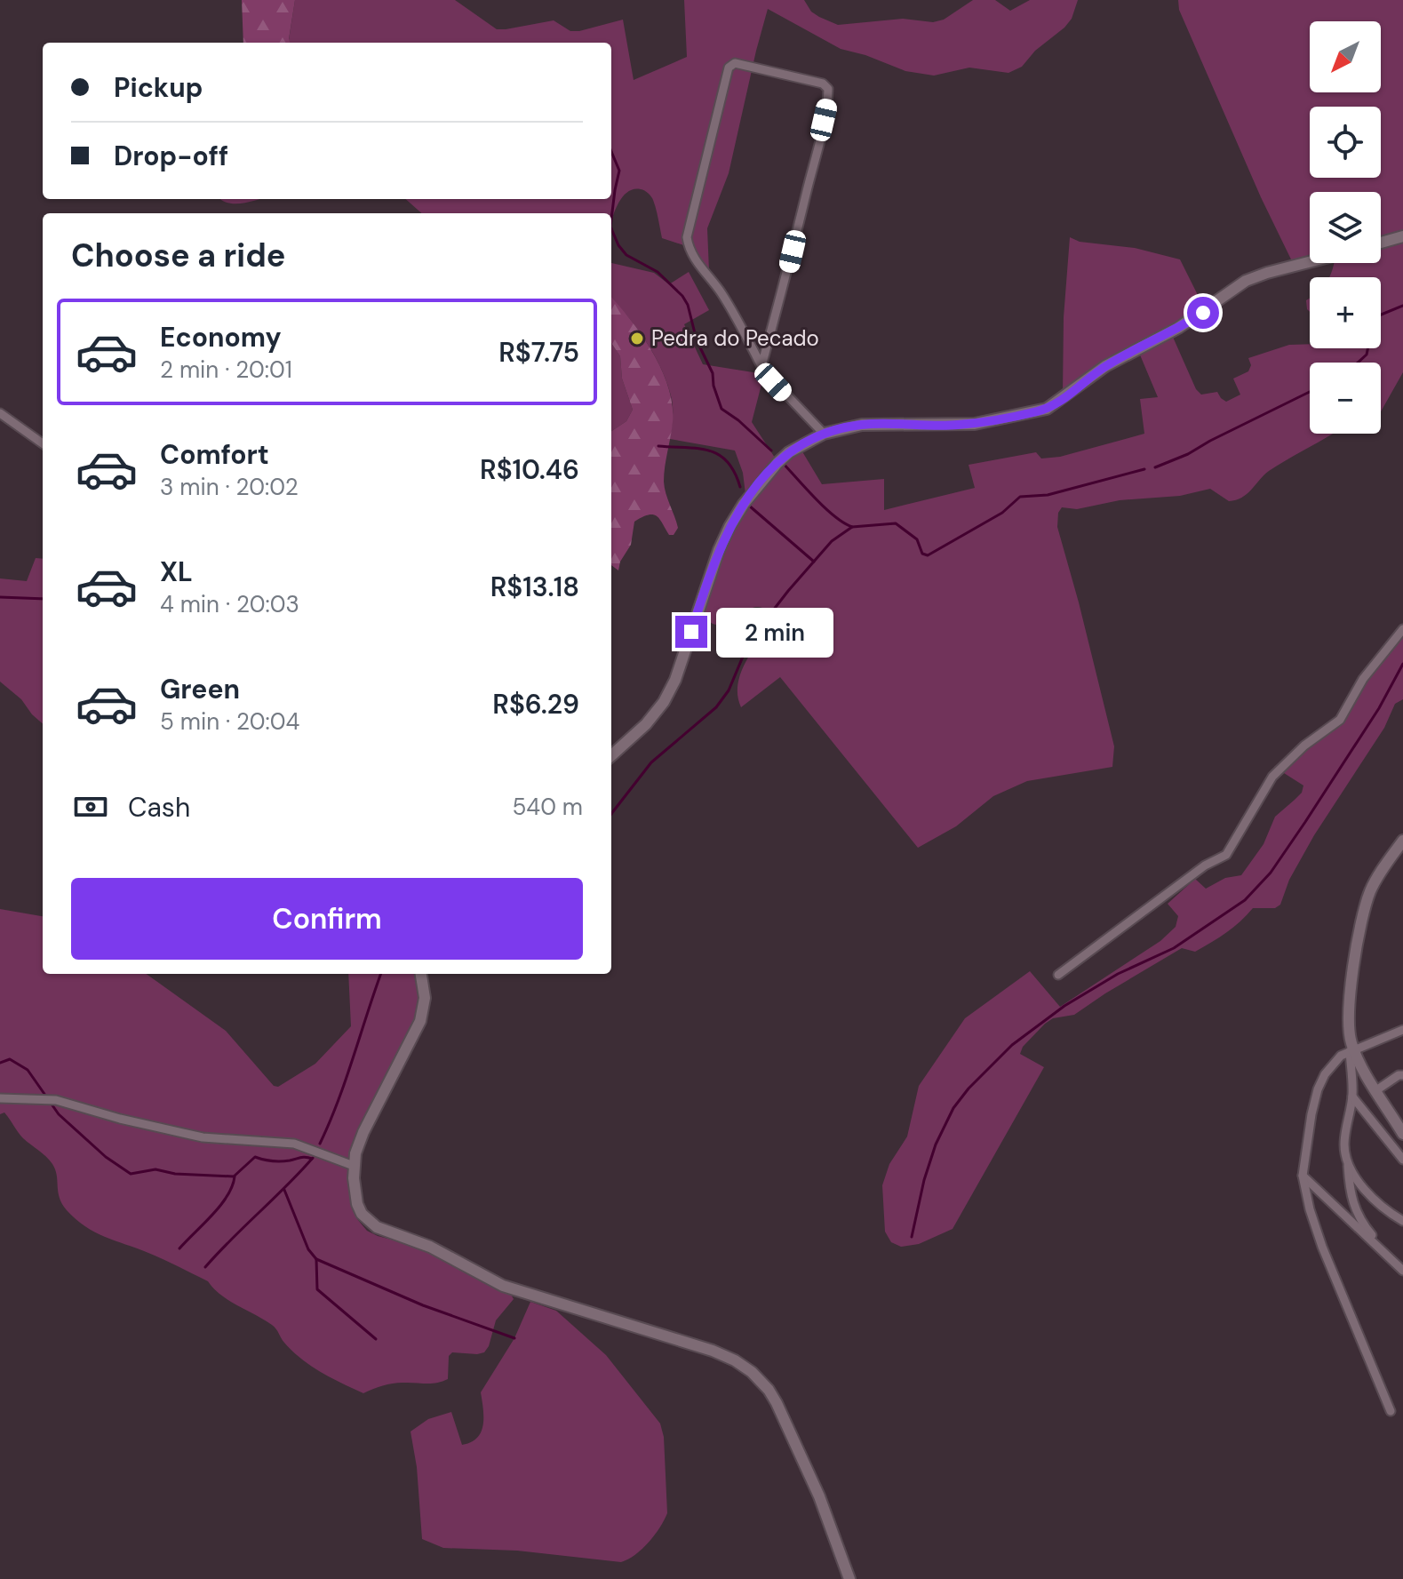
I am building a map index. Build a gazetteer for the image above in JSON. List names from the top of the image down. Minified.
{"places":["Pedra do Pecado"],"north":"bottom left","page":{"map_buttons":["+","−"],"banner":["Pickup","Drop-off"],"heading":"Choose a ride","list":[{"name":"Economy","note":"2 min · 20:01","value":"R$7.75"},{"name":"Comfort","note":"3 min · 20:02","value":"R$10.46"},{"name":"XL","note":"4 min · 20:03","value":"R$13.18"},{"name":"Green","note":"5 min · 20:04","value":"R$6.29"}],"bubble":"2 min","pay":["Cash","540 m"],"buttons":"Confirm"}}
